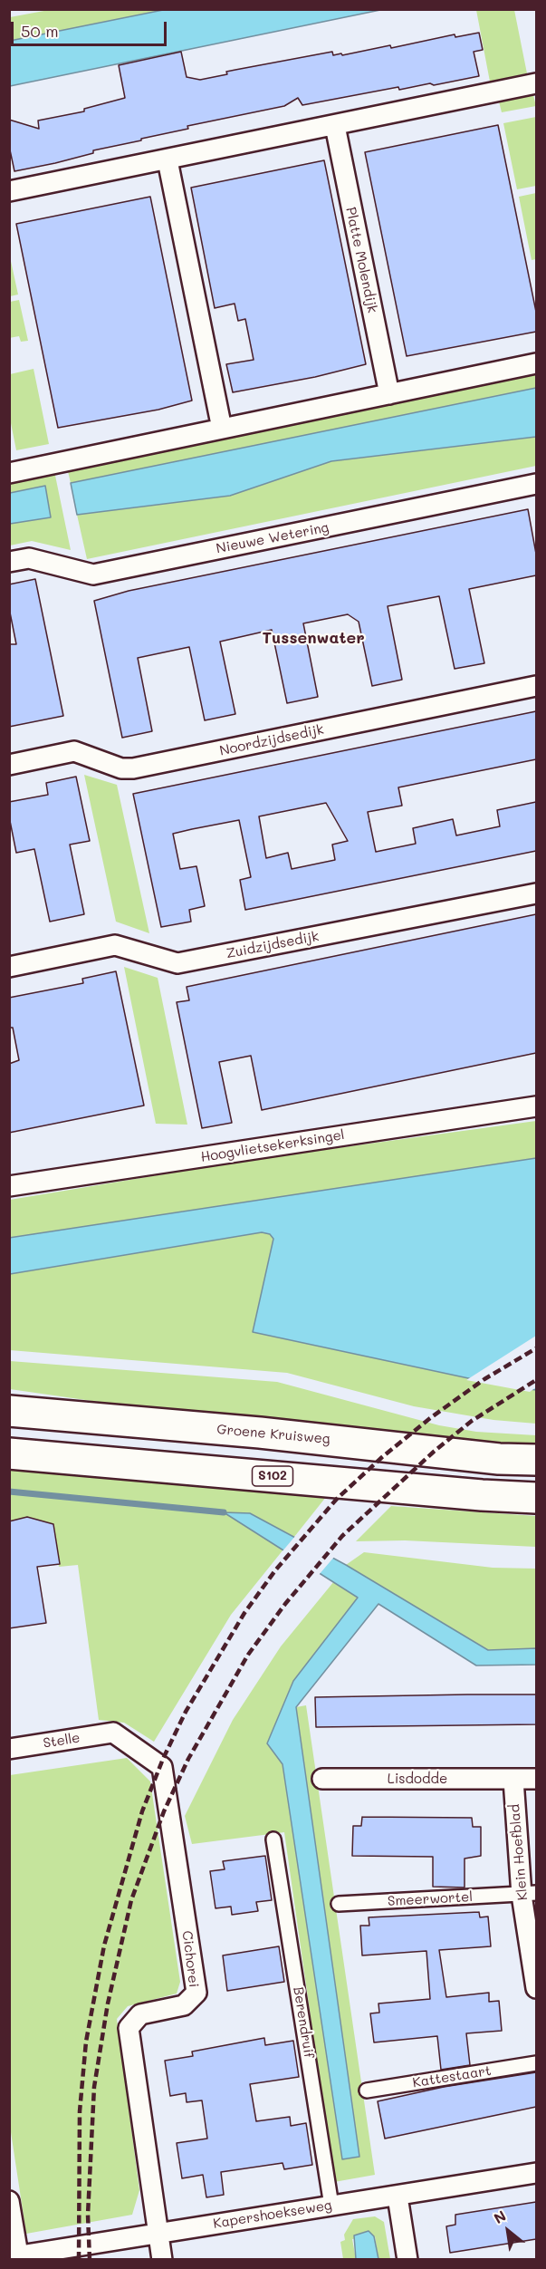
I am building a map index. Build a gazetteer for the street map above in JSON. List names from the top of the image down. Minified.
{"streets":{"main road":["Groene Kruisweg","S102"],"street":["Platte Molendijk","Nieuwe Wetering","Noordzijdsedijk","Zuidzijdsedijk","Hoogvlietsekerksingel","Stelle","Lisdodde","Klein Hoefblad","Smeerwortel","Cichorei","Berendruif","Kattestaart","Kapershoekseweg"]},"crossings":[["Stelle","Cichorei"],["Lisdodde","Klein Hoefblad"],["Klein Hoefblad","Smeerwortel"],["Cichorei","Kapershoekseweg"],["Berendruif","Kapershoekseweg"]],"districts":["Tussenwater"],"scale_bar":"50 m","north":"top left"}
